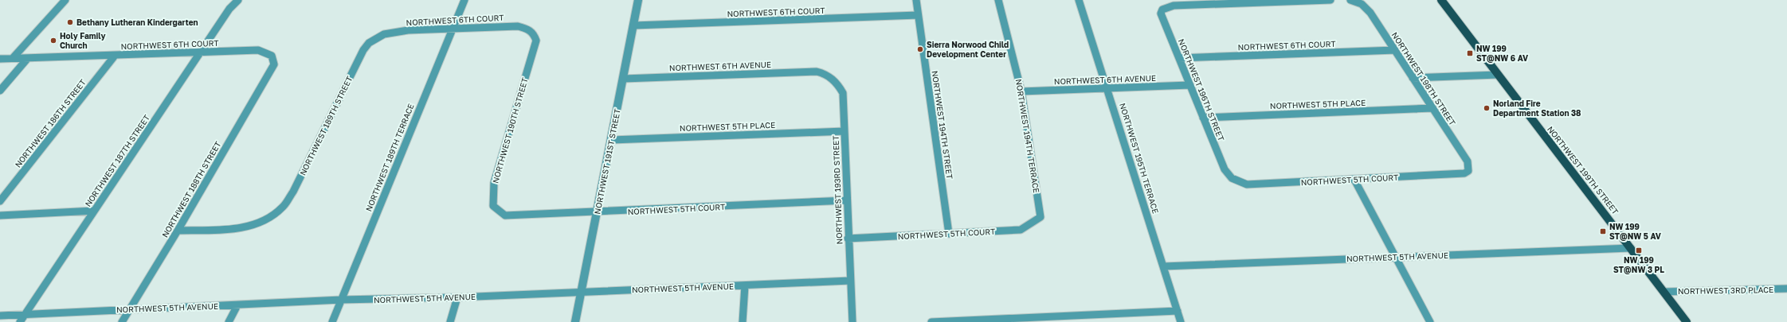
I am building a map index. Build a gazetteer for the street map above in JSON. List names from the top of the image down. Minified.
{"streets":{"main road":["NORTHWEST 199TH STREET"],"street":["NORTHWEST 6TH COURT","NORTHWEST 6TH AVENUE","NORTHWEST 198TH STREET","NORTHWEST 196TH STREET","NORTHWEST 5TH PLACE","NORTHWEST 186TH STREET","NORTHWEST 194TH STREET","NORTHWEST 189TH STREET","NORTHWEST 190TH STREET","NORTHWEST 194TH TERRACE","NORTHWEST 189TH TERRACE","NORTHWEST 195TH TERRACE","NORTHWEST 187TH STREET","NORTHWEST 191ST STREET","NORTHWEST 5TH COURT","NORTHWEST 188TH STREET","NORTHWEST 193RD STREET","NORTHWEST 5TH AVENUE","NORTHWEST 3RD PLACE"]},"crossings":[["NORTHWEST 6TH COURT","NORTHWEST 198TH STREET"],["NORTHWEST 6TH COURT","NORTHWEST 196TH STREET"],["NORTHWEST 6TH COURT","NORTHWEST 186TH STREET"],["NORTHWEST 6TH COURT","NORTHWEST 194TH STREET"],["NORTHWEST 6TH COURT","NORTHWEST 189TH STREET"],["NORTHWEST 6TH COURT","NORTHWEST 190TH STREET"],["NORTHWEST 6TH COURT","NORTHWEST 189TH TERRACE"],["NORTHWEST 6TH COURT","NORTHWEST 187TH STREET"],["NORTHWEST 6TH COURT","NORTHWEST 191ST STREET"],["NORTHWEST 6TH COURT","NORTHWEST 188TH STREET"],["NORTHWEST 6TH AVENUE","NORTHWEST 196TH STREET"],["NORTHWEST 6TH AVENUE","NORTHWEST 194TH TERRACE"],["NORTHWEST 6TH AVENUE","NORTHWEST 195TH TERRACE"],["NORTHWEST 6TH AVENUE","NORTHWEST 191ST STREET"],["NORTHWEST 6TH AVENUE","NORTHWEST 193RD STREET"],["NORTHWEST 198TH STREET","NORTHWEST 5TH PLACE"],["NORTHWEST 198TH STREET","NORTHWEST 5TH COURT"],["NORTHWEST 196TH STREET","NORTHWEST 5TH PLACE"],["NORTHWEST 196TH STREET","NORTHWEST 5TH COURT"],["NORTHWEST 5TH PLACE","NORTHWEST 191ST STREET"],["NORTHWEST 5TH PLACE","NORTHWEST 193RD STREET"],["NORTHWEST 194TH STREET","NORTHWEST 5TH COURT"],["NORTHWEST 189TH STREET","NORTHWEST 188TH STREET"],["NORTHWEST 190TH STREET","NORTHWEST 5TH COURT"],["NORTHWEST 194TH TERRACE","NORTHWEST 5TH COURT"],["NORTHWEST 189TH TERRACE","NORTHWEST 5TH AVENUE"],["NORTHWEST 195TH TERRACE","NORTHWEST 5TH AVENUE"],["NORTHWEST 187TH STREET","NORTHWEST 5TH AVENUE"],["NORTHWEST 191ST STREET","NORTHWEST 5TH COURT"],["NORTHWEST 191ST STREET","NORTHWEST 5TH AVENUE"],["NORTHWEST 199TH STREET","NORTHWEST 5TH AVENUE"],["NORTHWEST 199TH STREET","NORTHWEST 3RD PLACE"],["NORTHWEST 5TH COURT","NORTHWEST 193RD STREET"],["NORTHWEST 188TH STREET","NORTHWEST 5TH AVENUE"],["NORTHWEST 193RD STREET","NORTHWEST 5TH AVENUE"]],"places":{"other":["Bethany Lutheran Kindergarten","Holy Family Church","Sierra Norwood Child Development Center","Norland Fire Department Station 38"],"transit":["NW 199 ST@NW 6 AV","NW 199 ST@NW 5 AV","NW 199 ST@NW 3 PL"]}}
